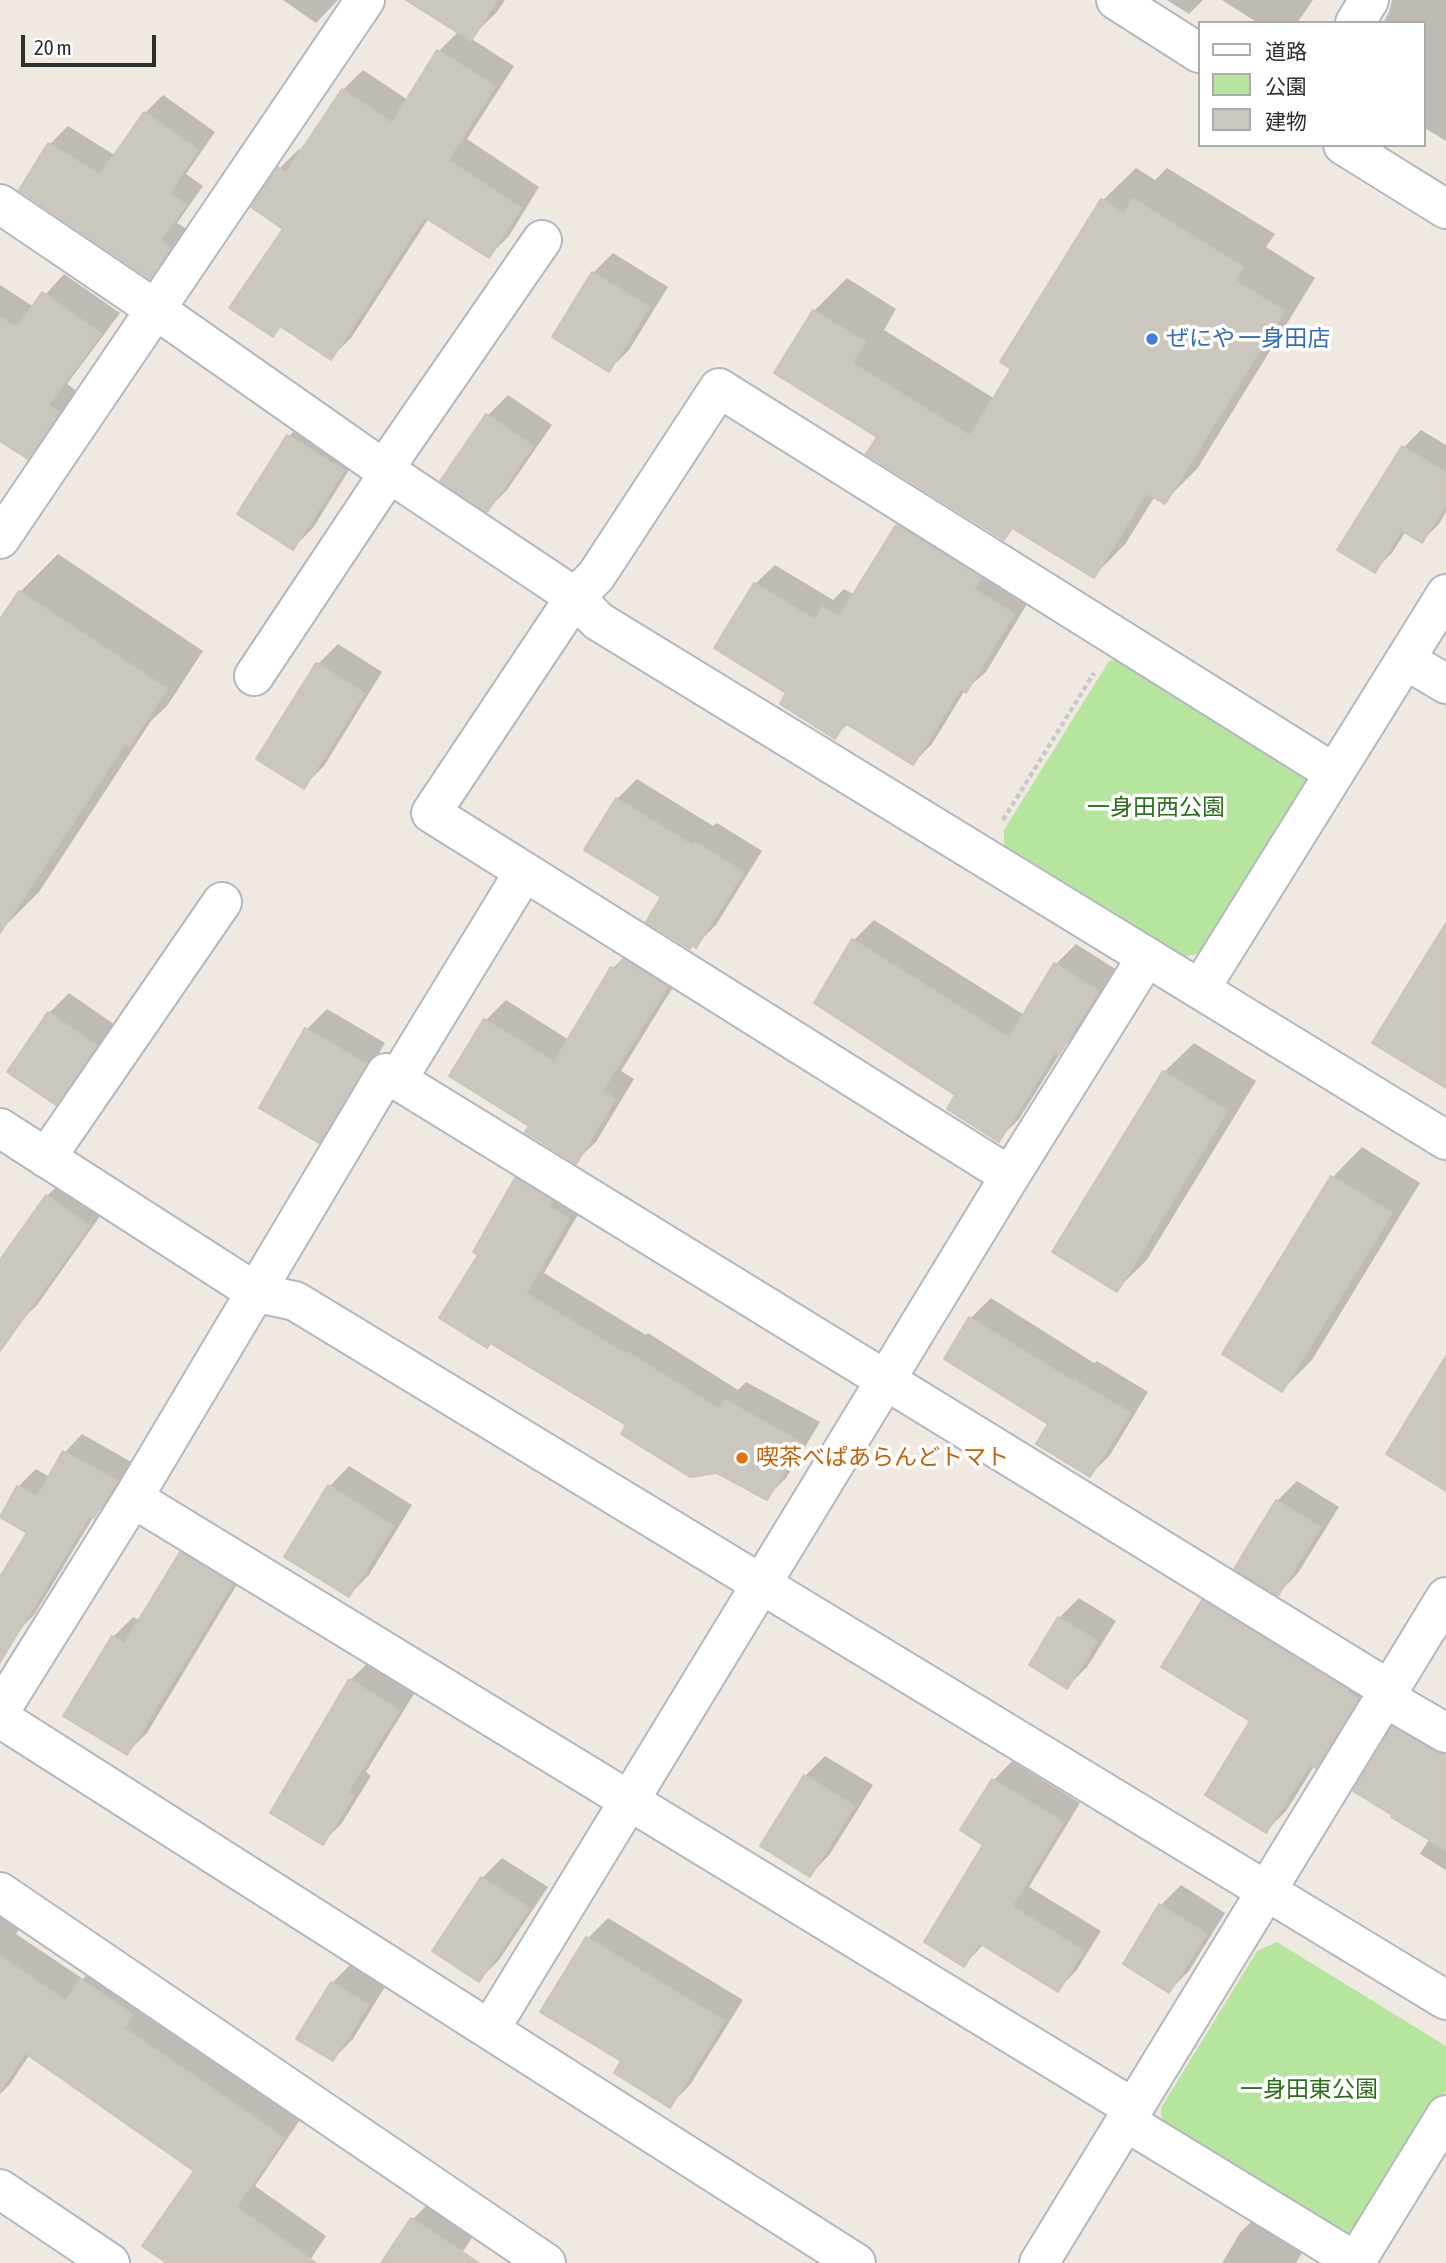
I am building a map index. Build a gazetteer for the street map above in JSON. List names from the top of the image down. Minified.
{"parks":["一身田西公園","一身田東公園"],"places":["ぜにや 一身田店","喫茶べぱあらんどトマト"],"legend":["道路","公園","建物"],"scale_bar":"20 m"}
